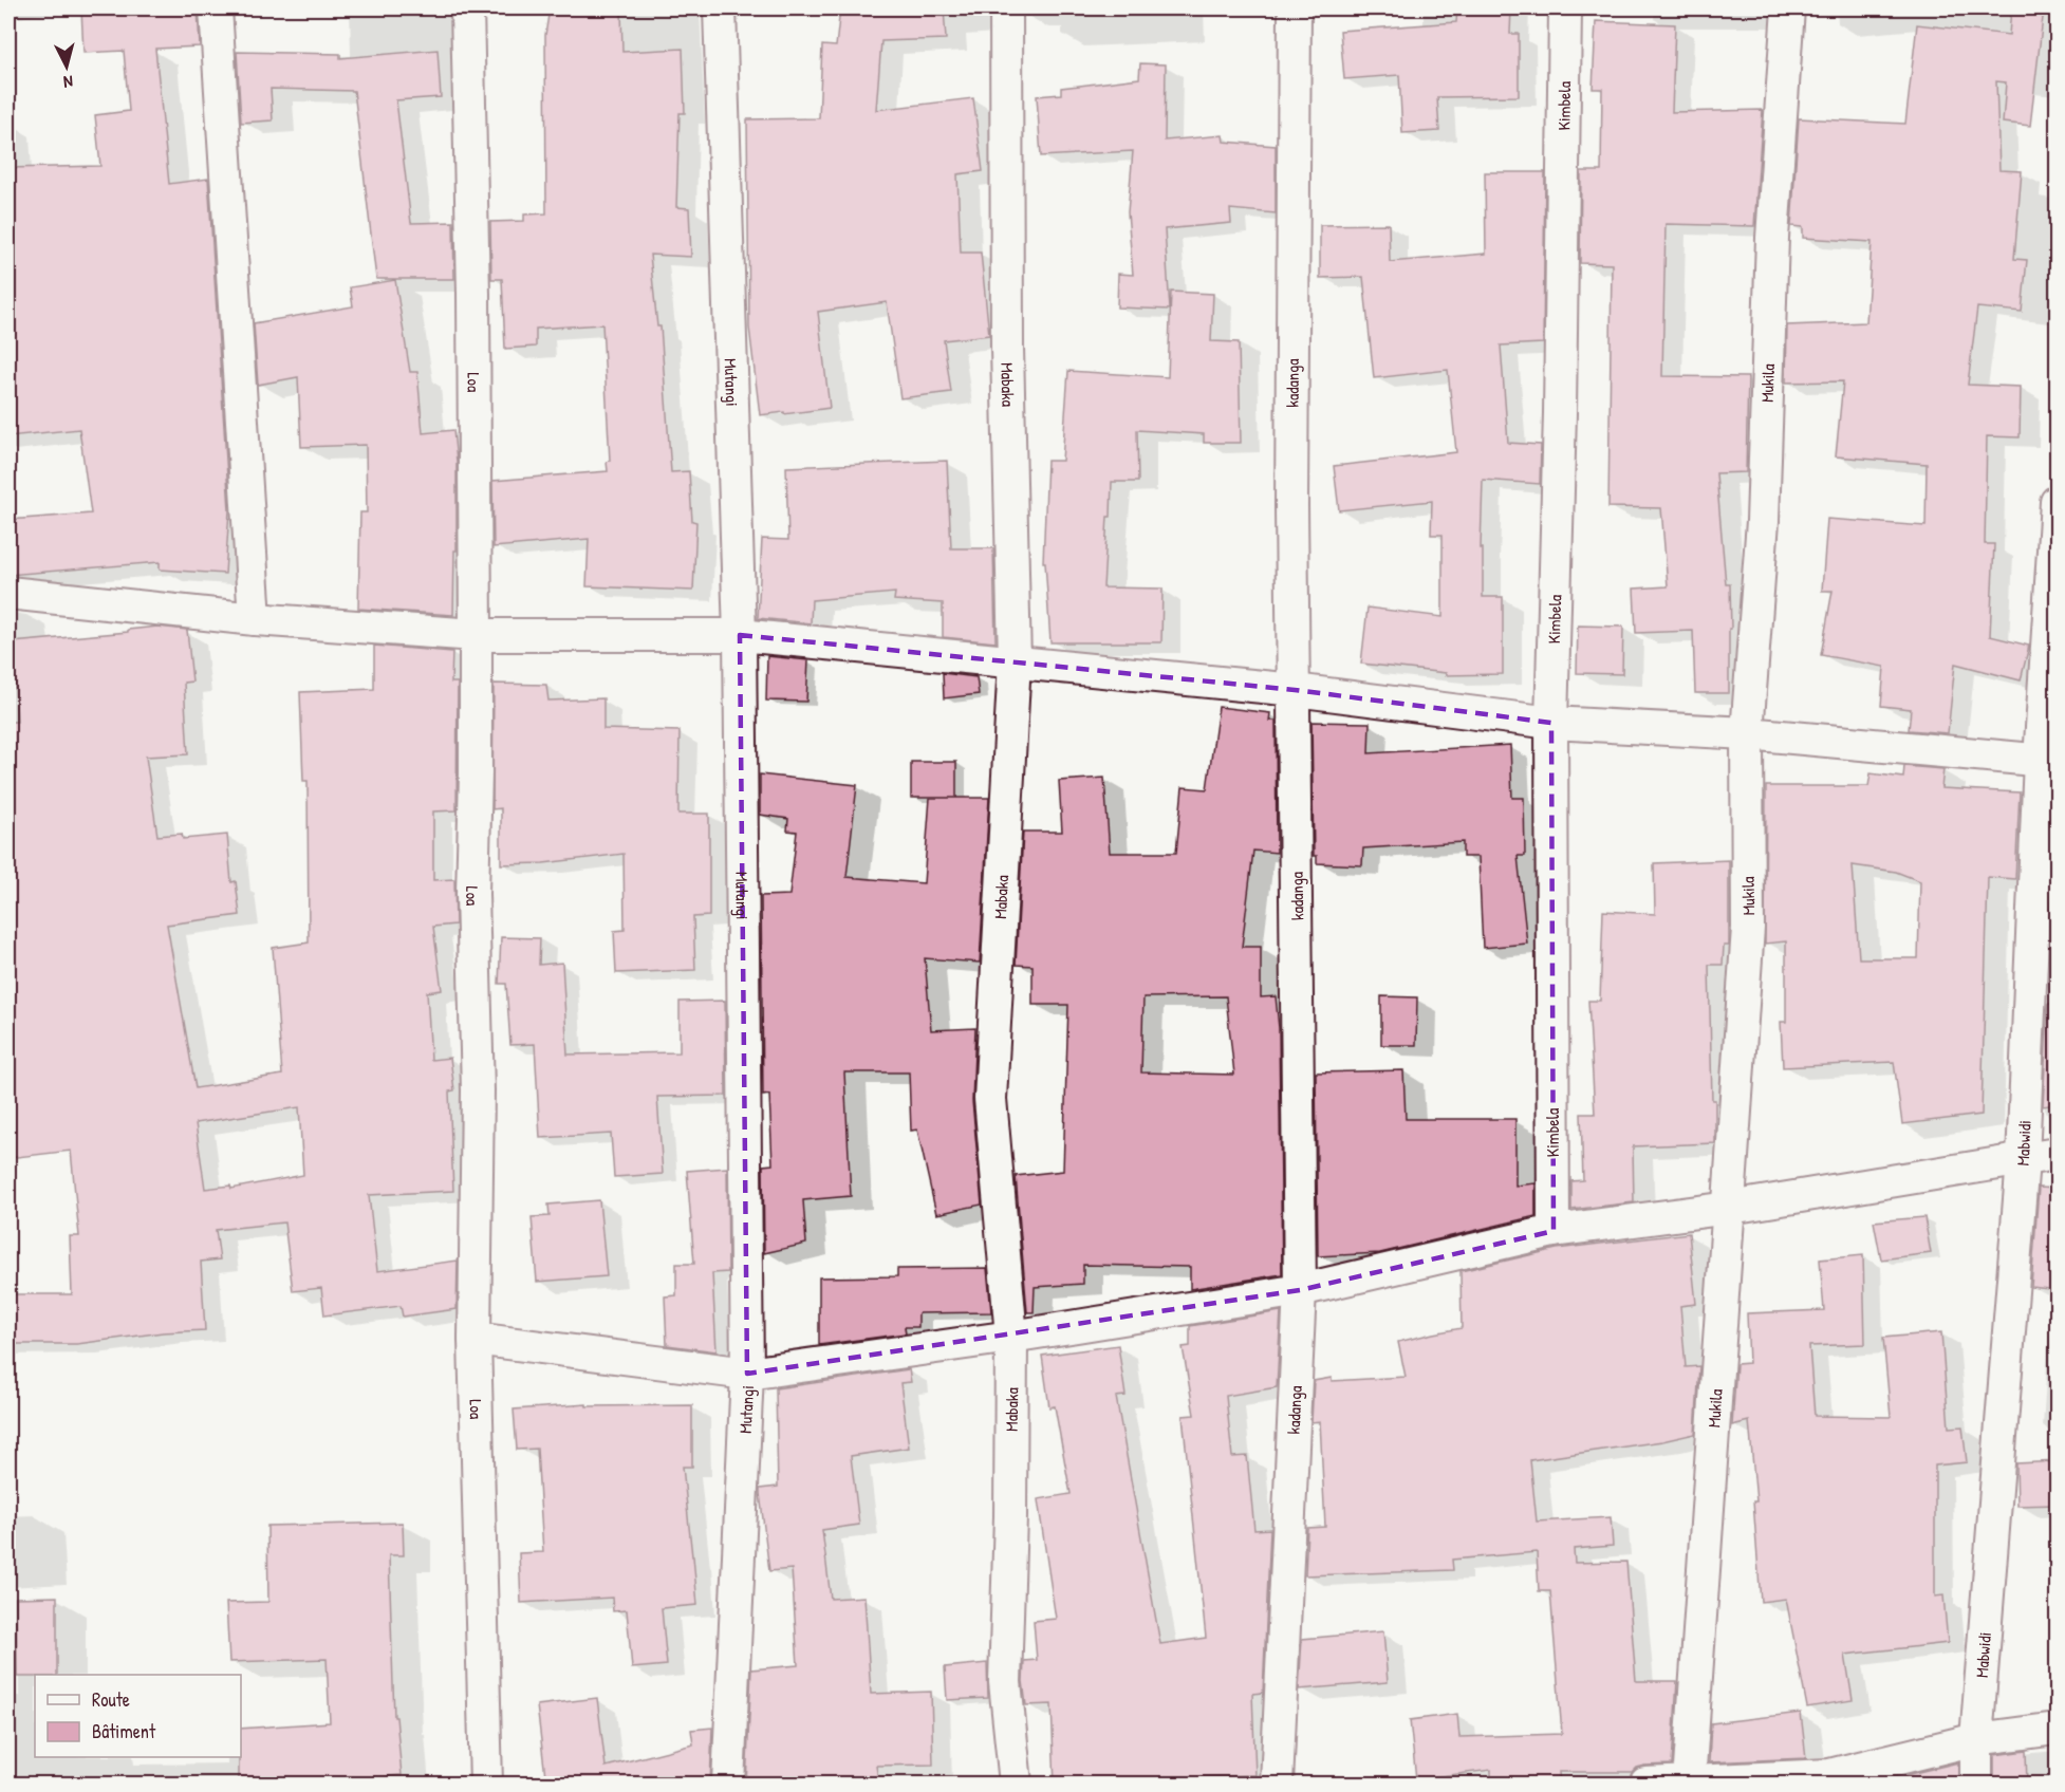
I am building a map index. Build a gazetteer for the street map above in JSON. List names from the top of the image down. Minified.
{"streets":{"street":["Kimbela","Loa","Mutangi","kadanga","Mabaka","Mukila","Mabwidi"]},"legend":["Route","Bâtiment"],"north":"bottom"}
